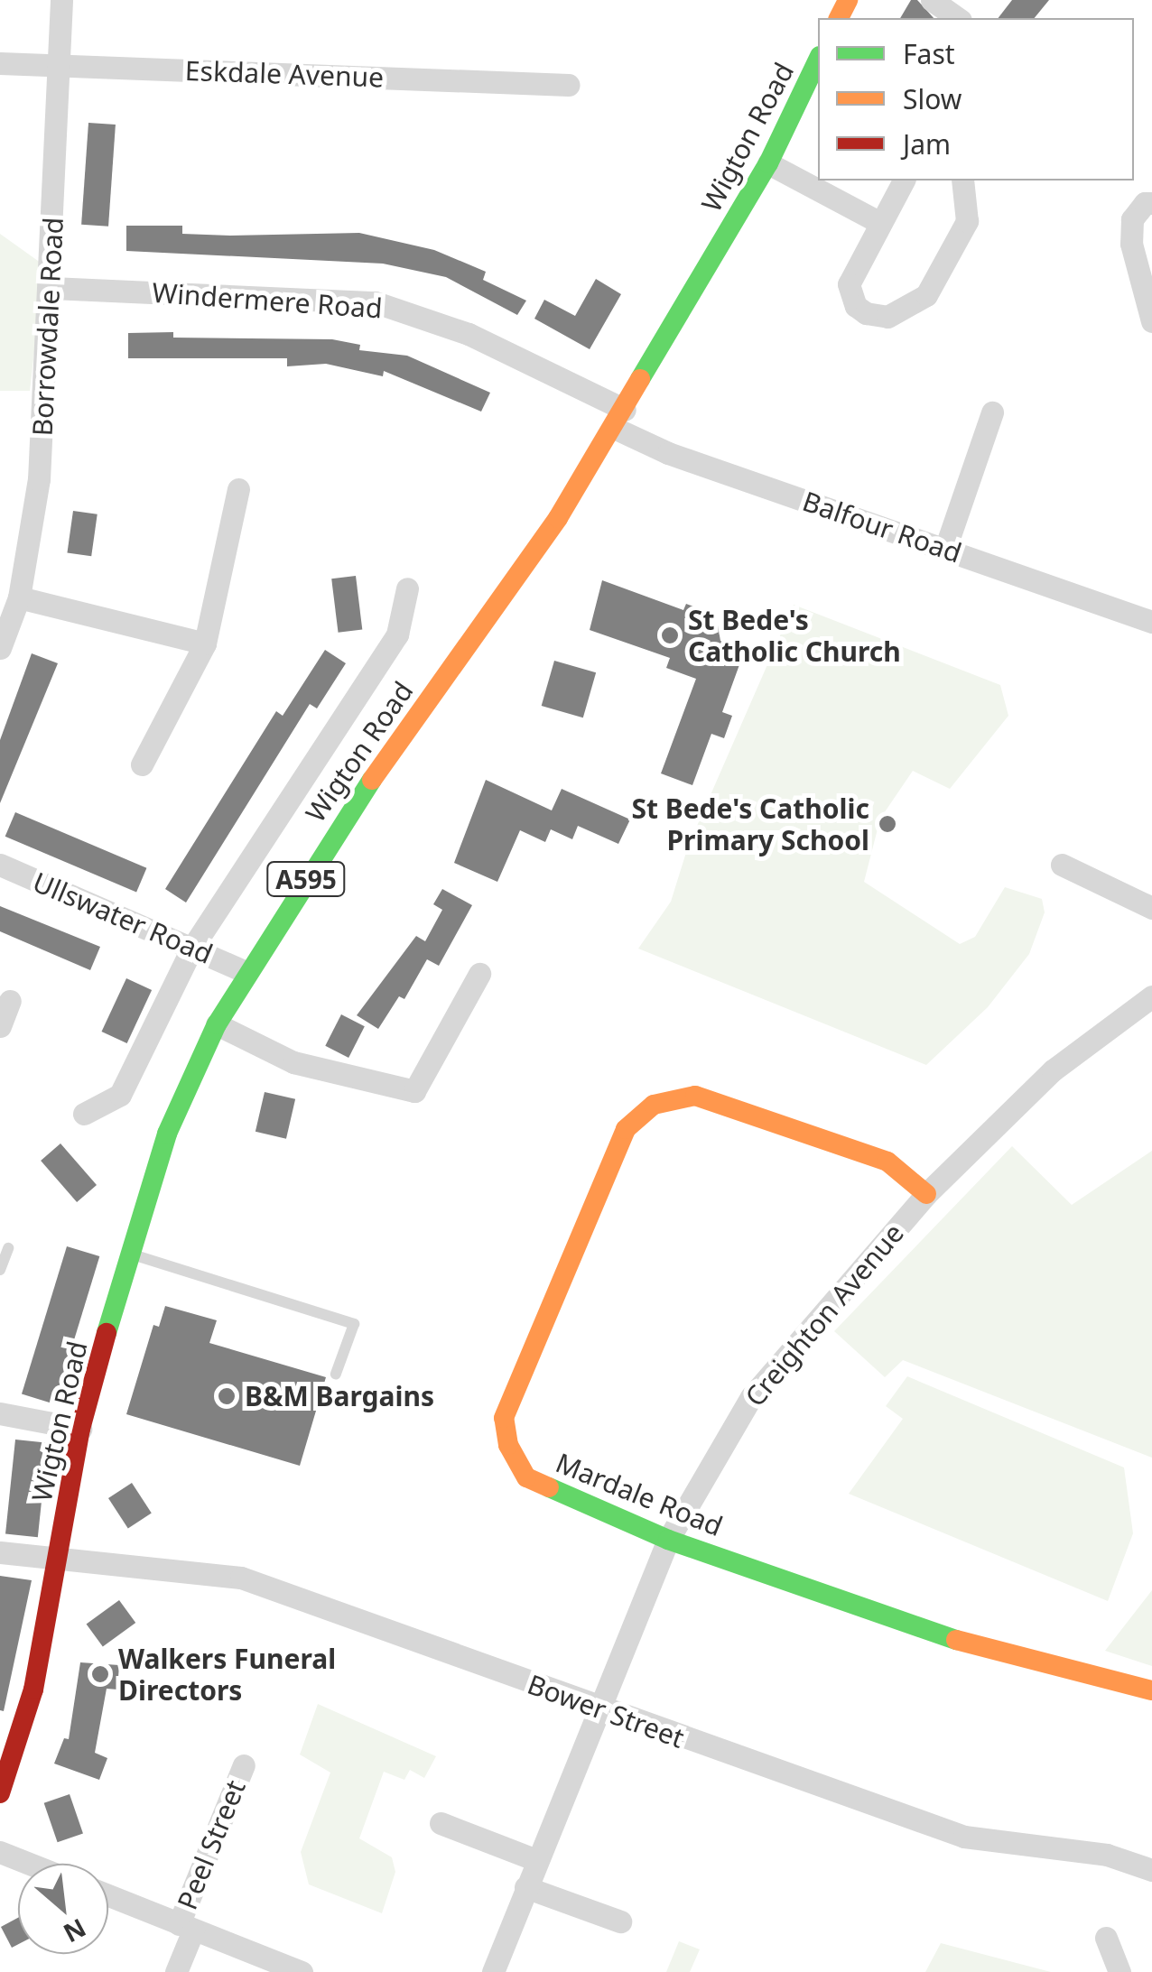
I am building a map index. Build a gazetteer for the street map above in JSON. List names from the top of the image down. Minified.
{"streets":{"main road":["Wigton Road","A595","Mardale Road"],"street":["Eskdale Avenue","Windermere Road","Borrowdale Road","Balfour Road","Ullswater Road","Creighton Avenue","Bower Street","Peel Street"]},"crossings":[["Eskdale Avenue","Borrowdale Road"],["Wigton Road","Windermere Road"],["Wigton Road","Balfour Road"],["Wigton Road","Ullswater Road"],["Wigton Road","Bower Street"],["Windermere Road","Borrowdale Road"],["Windermere Road","Balfour Road"],["Creighton Avenue","Mardale Road"],["Creighton Avenue","Bower Street"]],"places":["St Bede's Catholic Church","St Bede's Catholic Primary School","B&M Bargains","Walkers Funeral Directors"],"legend":["Fast","Slow","Jam"],"north":"bottom right"}
